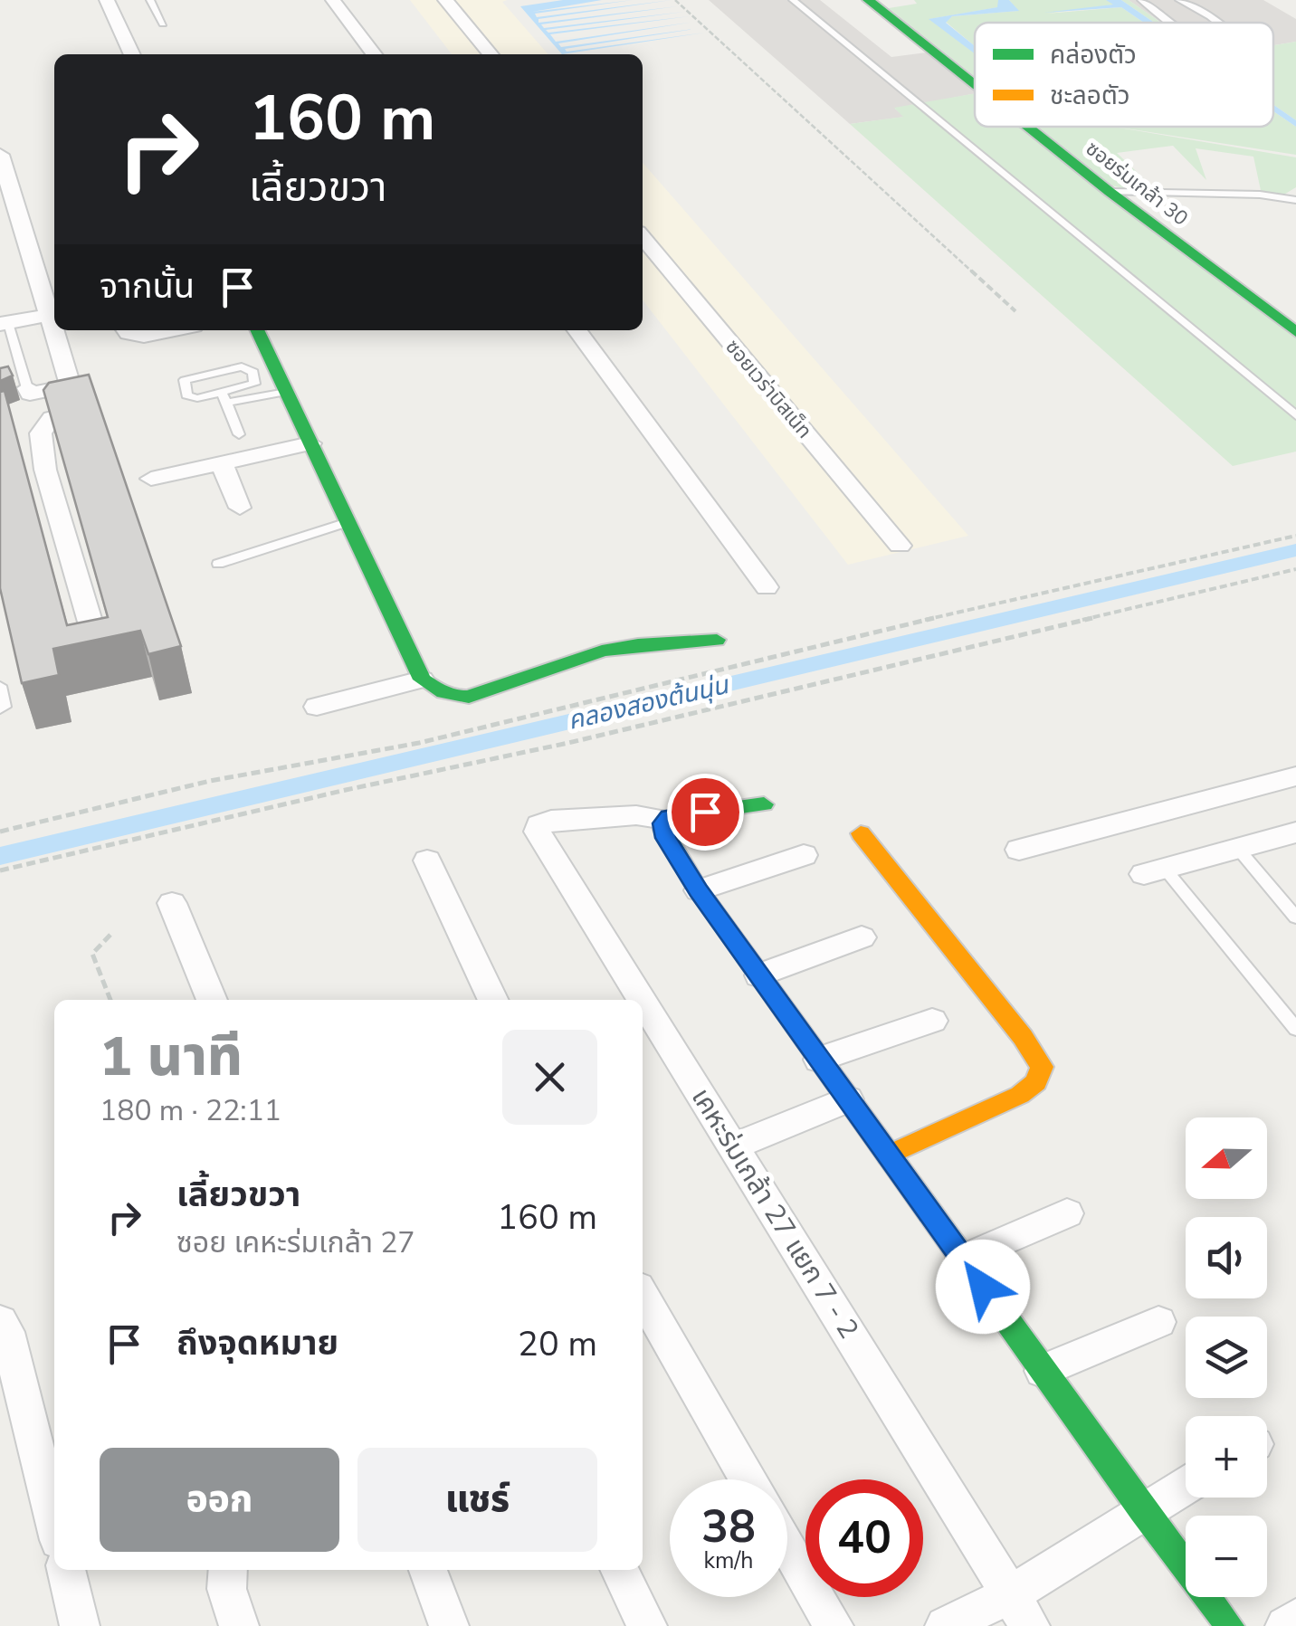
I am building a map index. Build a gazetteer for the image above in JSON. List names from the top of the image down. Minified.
{"streets":{"street":["ซอยร่มเกล้า 30","ซอยเวร่าบิสเน็ท","เคหะร่มเกล้า 27 แยก 7 - 2"]},"water":["คลองสองต้นนุ่น"],"legend":["คล่องตัว","ชะลอตัว"],"north":"left","page":{"turn":["160 m","เลี้ยวขวา"],"then":"จากนั้น","heading":["1 นาที","180 m · 22:11"],"map_buttons":["+","−"],"list":[{"name":"เลี้ยวขวา","note":"ซอย เคหะร่มเกล้า 27","value":"160 m"},{"name":"ถึงจุดหมาย","value":"20 m"}],"buttons":["ออก","แชร์"],"speed":"38 km/h","limit":"40"}}
